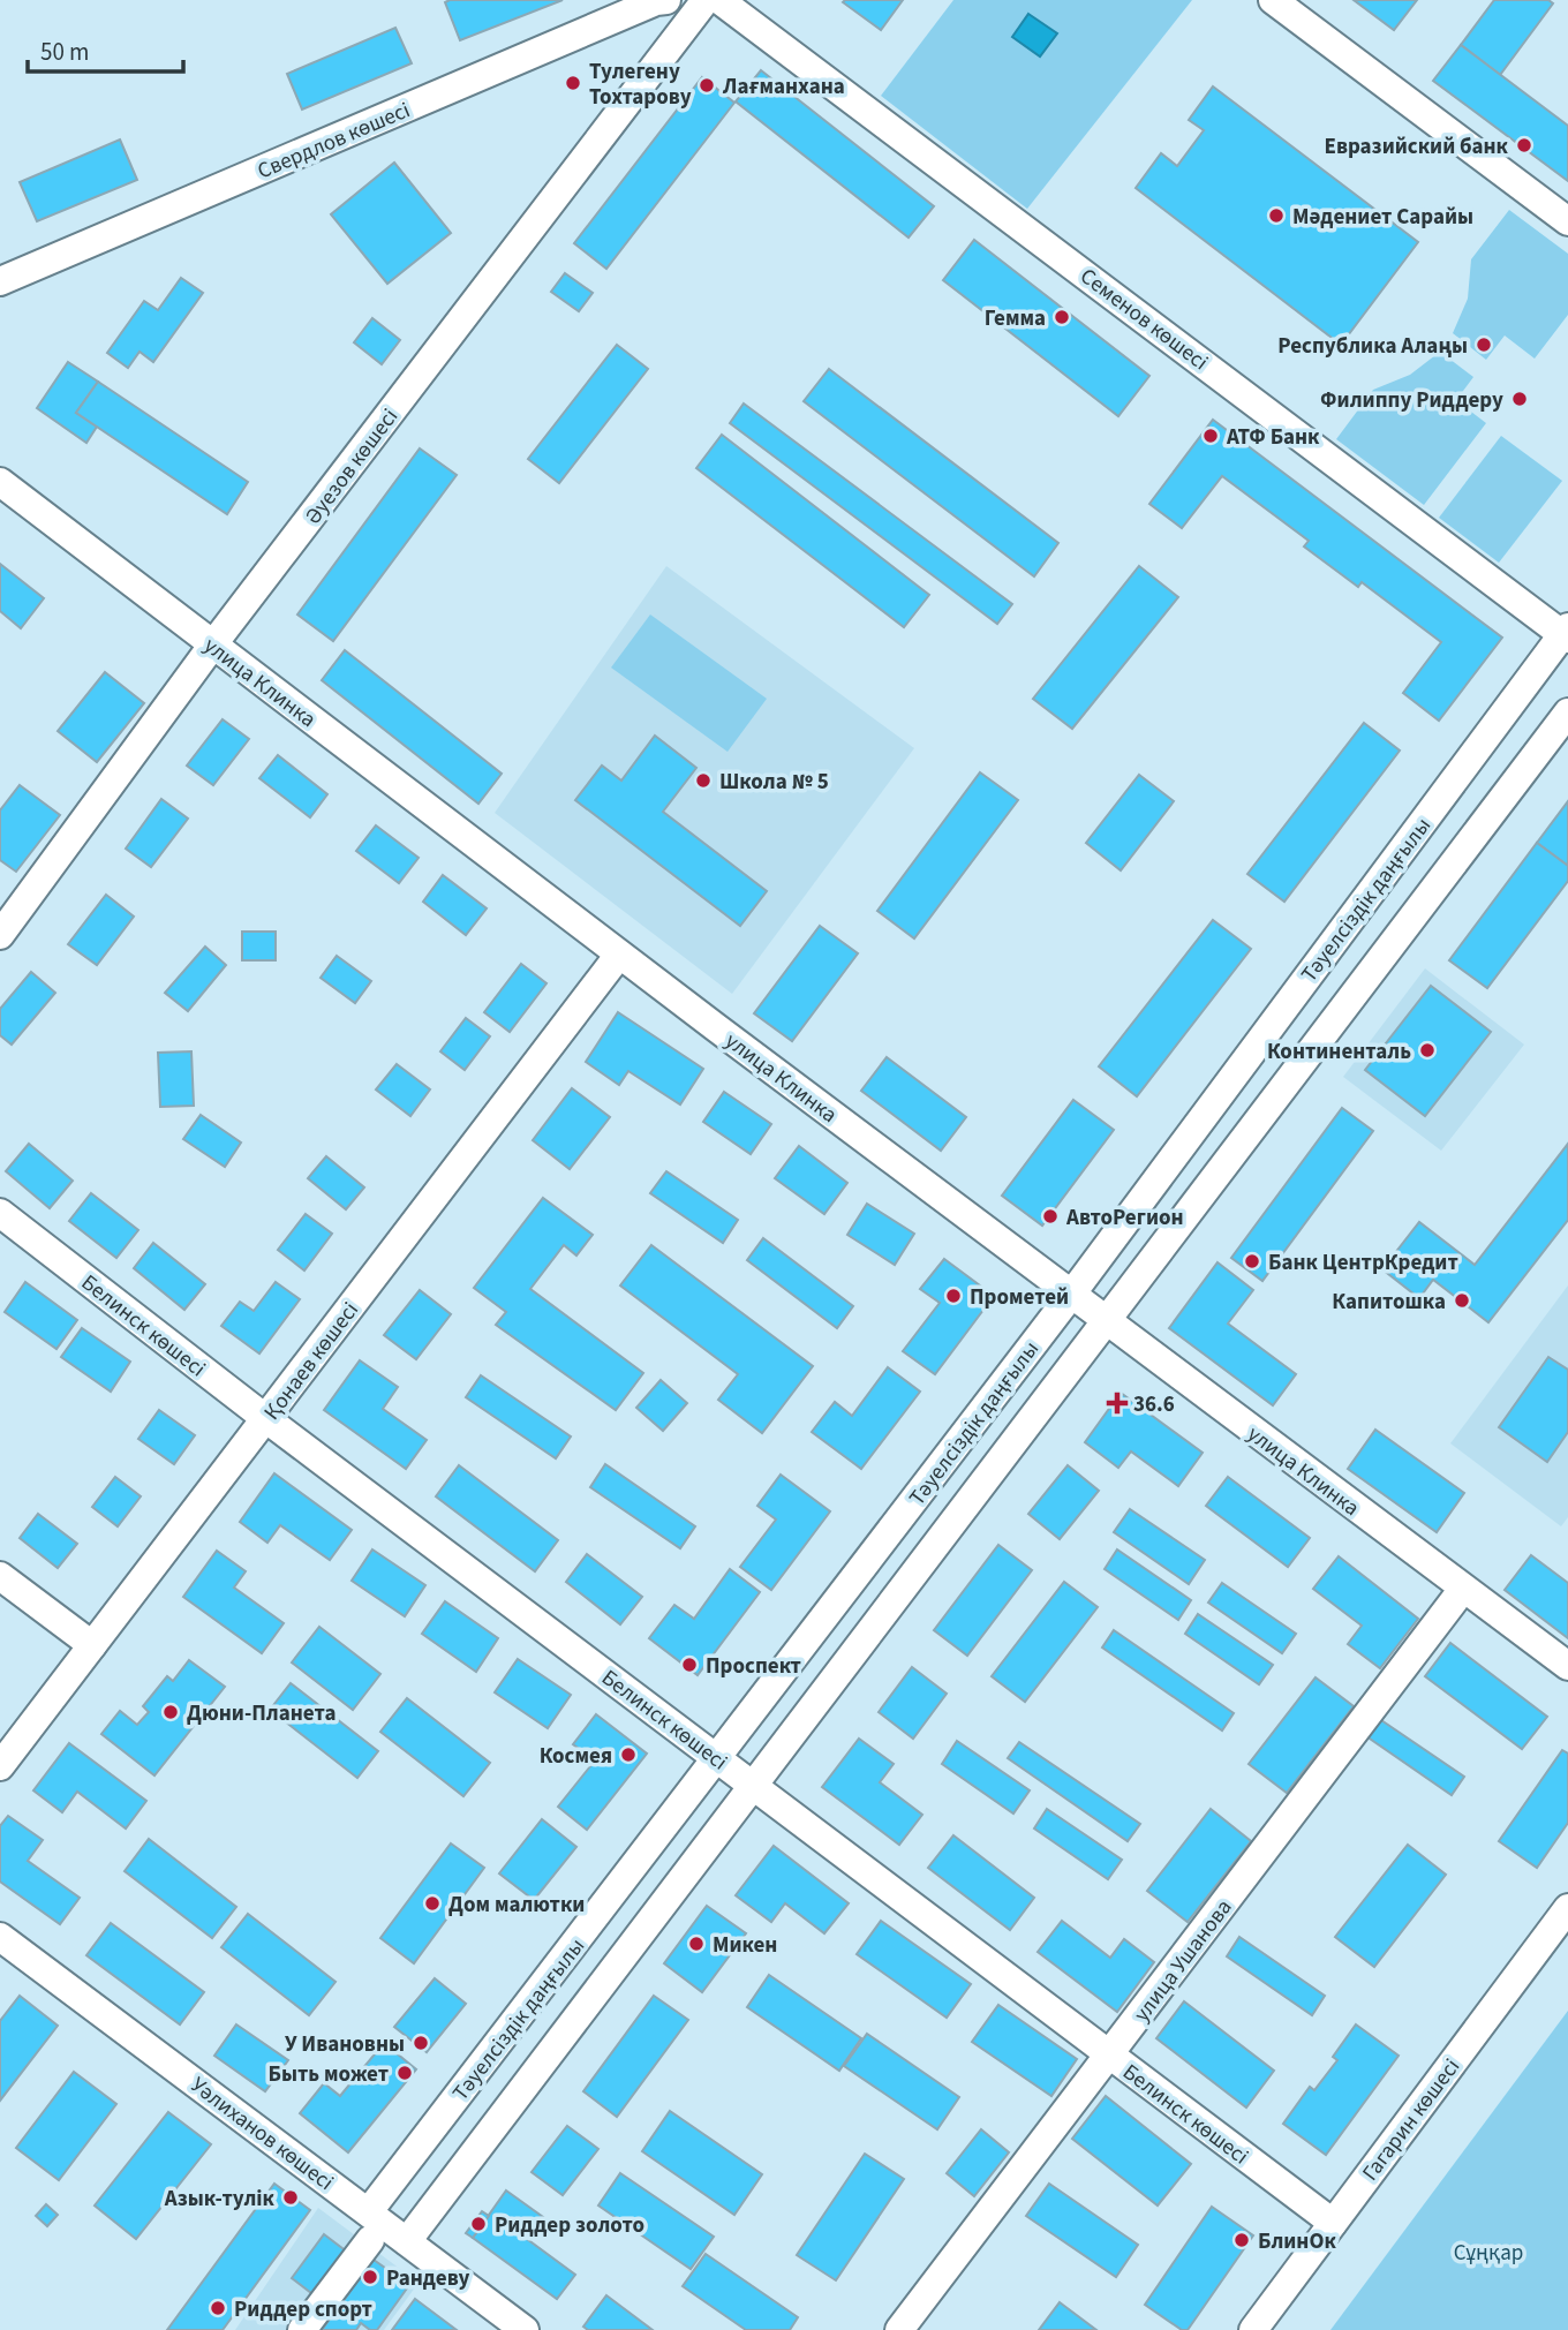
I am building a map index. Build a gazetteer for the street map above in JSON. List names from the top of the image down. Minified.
{"streets":{"street":["Свердлов көшесі","Семенов көшесі","Әуезов көшесі","улица Клинка","Тәуелсіздік даңғылы","Белинск көшесі","Қонаев көшесі","улица Ушанова","Гагарин көшесі","Уәлиханов көшесі"]},"crossings":[["Семенов көшесі","Тәуелсіздік даңғылы"],["Әуезов көшесі","улица Клинка"],["улица Клинка","Тәуелсіздік даңғылы"],["улица Клинка","Қонаев көшесі"],["улица Клинка","улица Ушанова"],["Тәуелсіздік даңғылы","Белинск көшесі"],["Тәуелсіздік даңғылы","Уәлиханов көшесі"],["Белинск көшесі","Қонаев көшесі"],["Белинск көшесі","улица Ушанова"],["Белинск көшесі","Гагарин көшесі"]],"parks":["Сұңқар"],"places":{"other":["Тулегену Тохтарову","Лағманхана","Евразийский банк","Мәдениет Сарайы","Гемма","Республика Алаңы","Филиппу Риддеру","АТФ Банк","Школа № 5","Континенталь","АвтоРегион","Банк ЦентрКредит","Прометей","Капитошка","Проспект","Дюни-Планета","Космея","Дом малютки","Микен","У Ивановны","Быть может","Азык-тулiк","Риддер золото","БлинОк","Рандеву","Риддер спорт"],"health":["36.6"]},"scale_bar":"50 m"}
